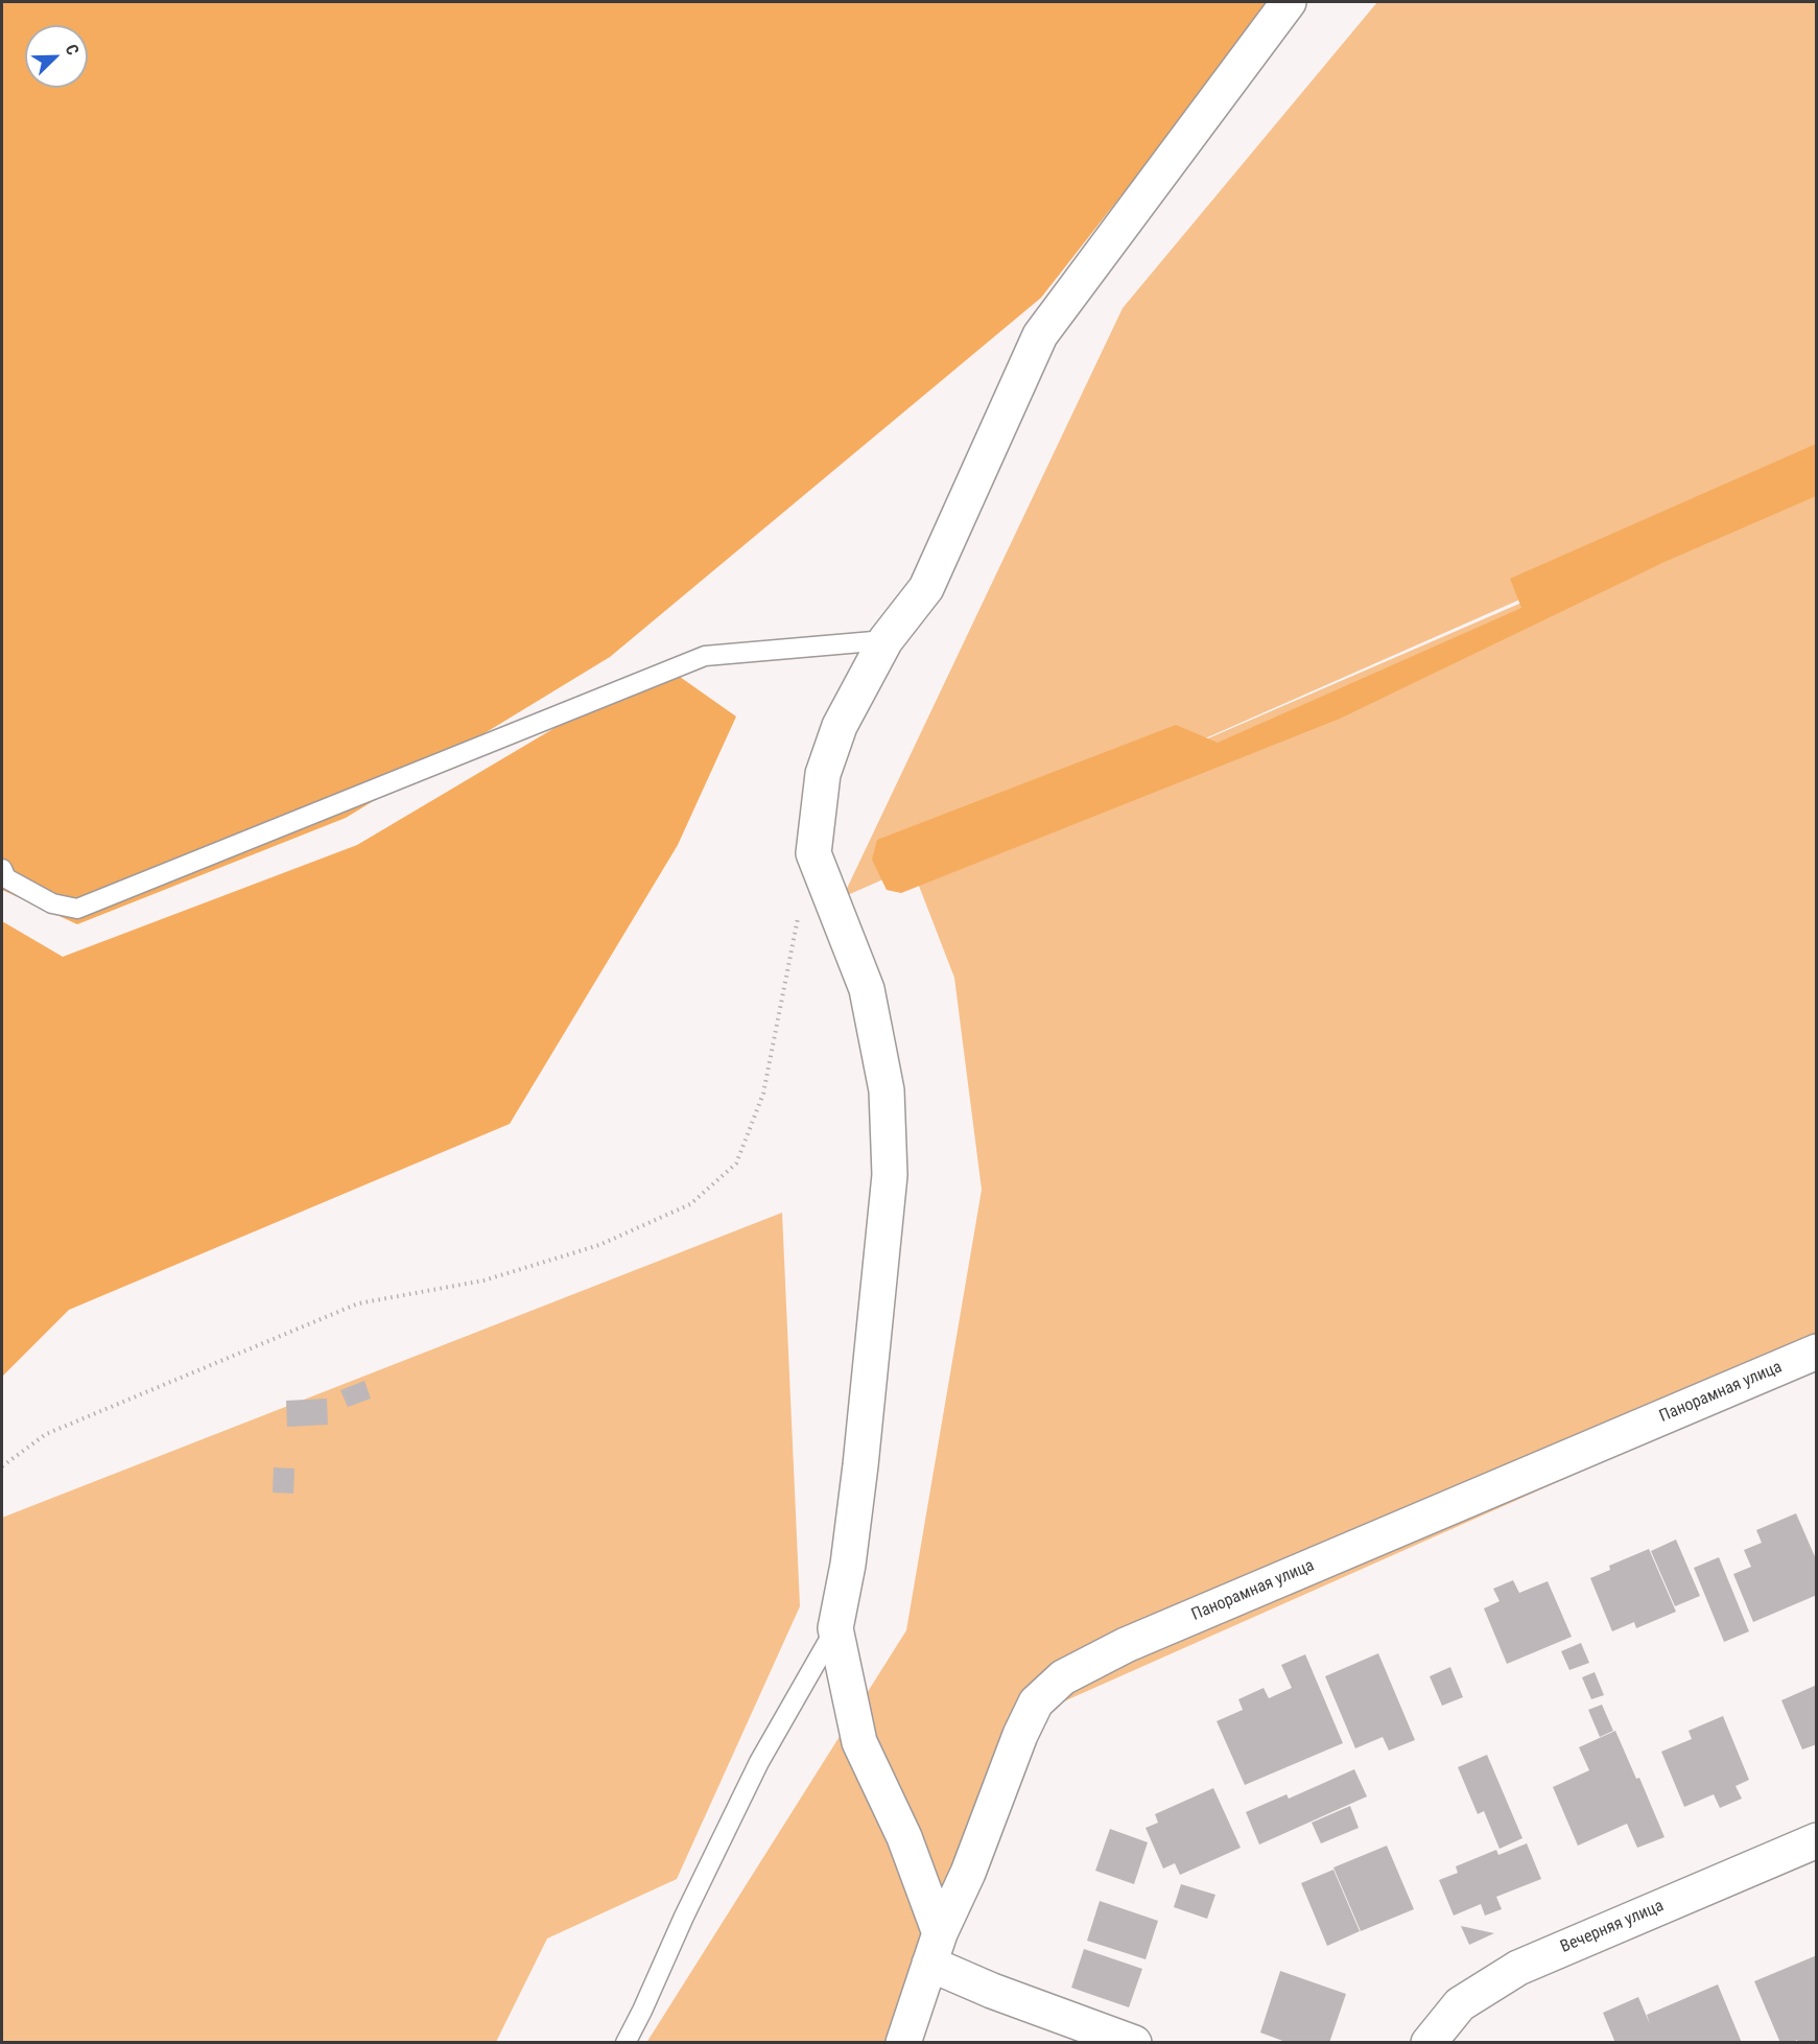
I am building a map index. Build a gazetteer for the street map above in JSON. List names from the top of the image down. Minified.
{"streets":{"street":["Панорамная улица","Вечерняя улица"]},"north":"top right"}
